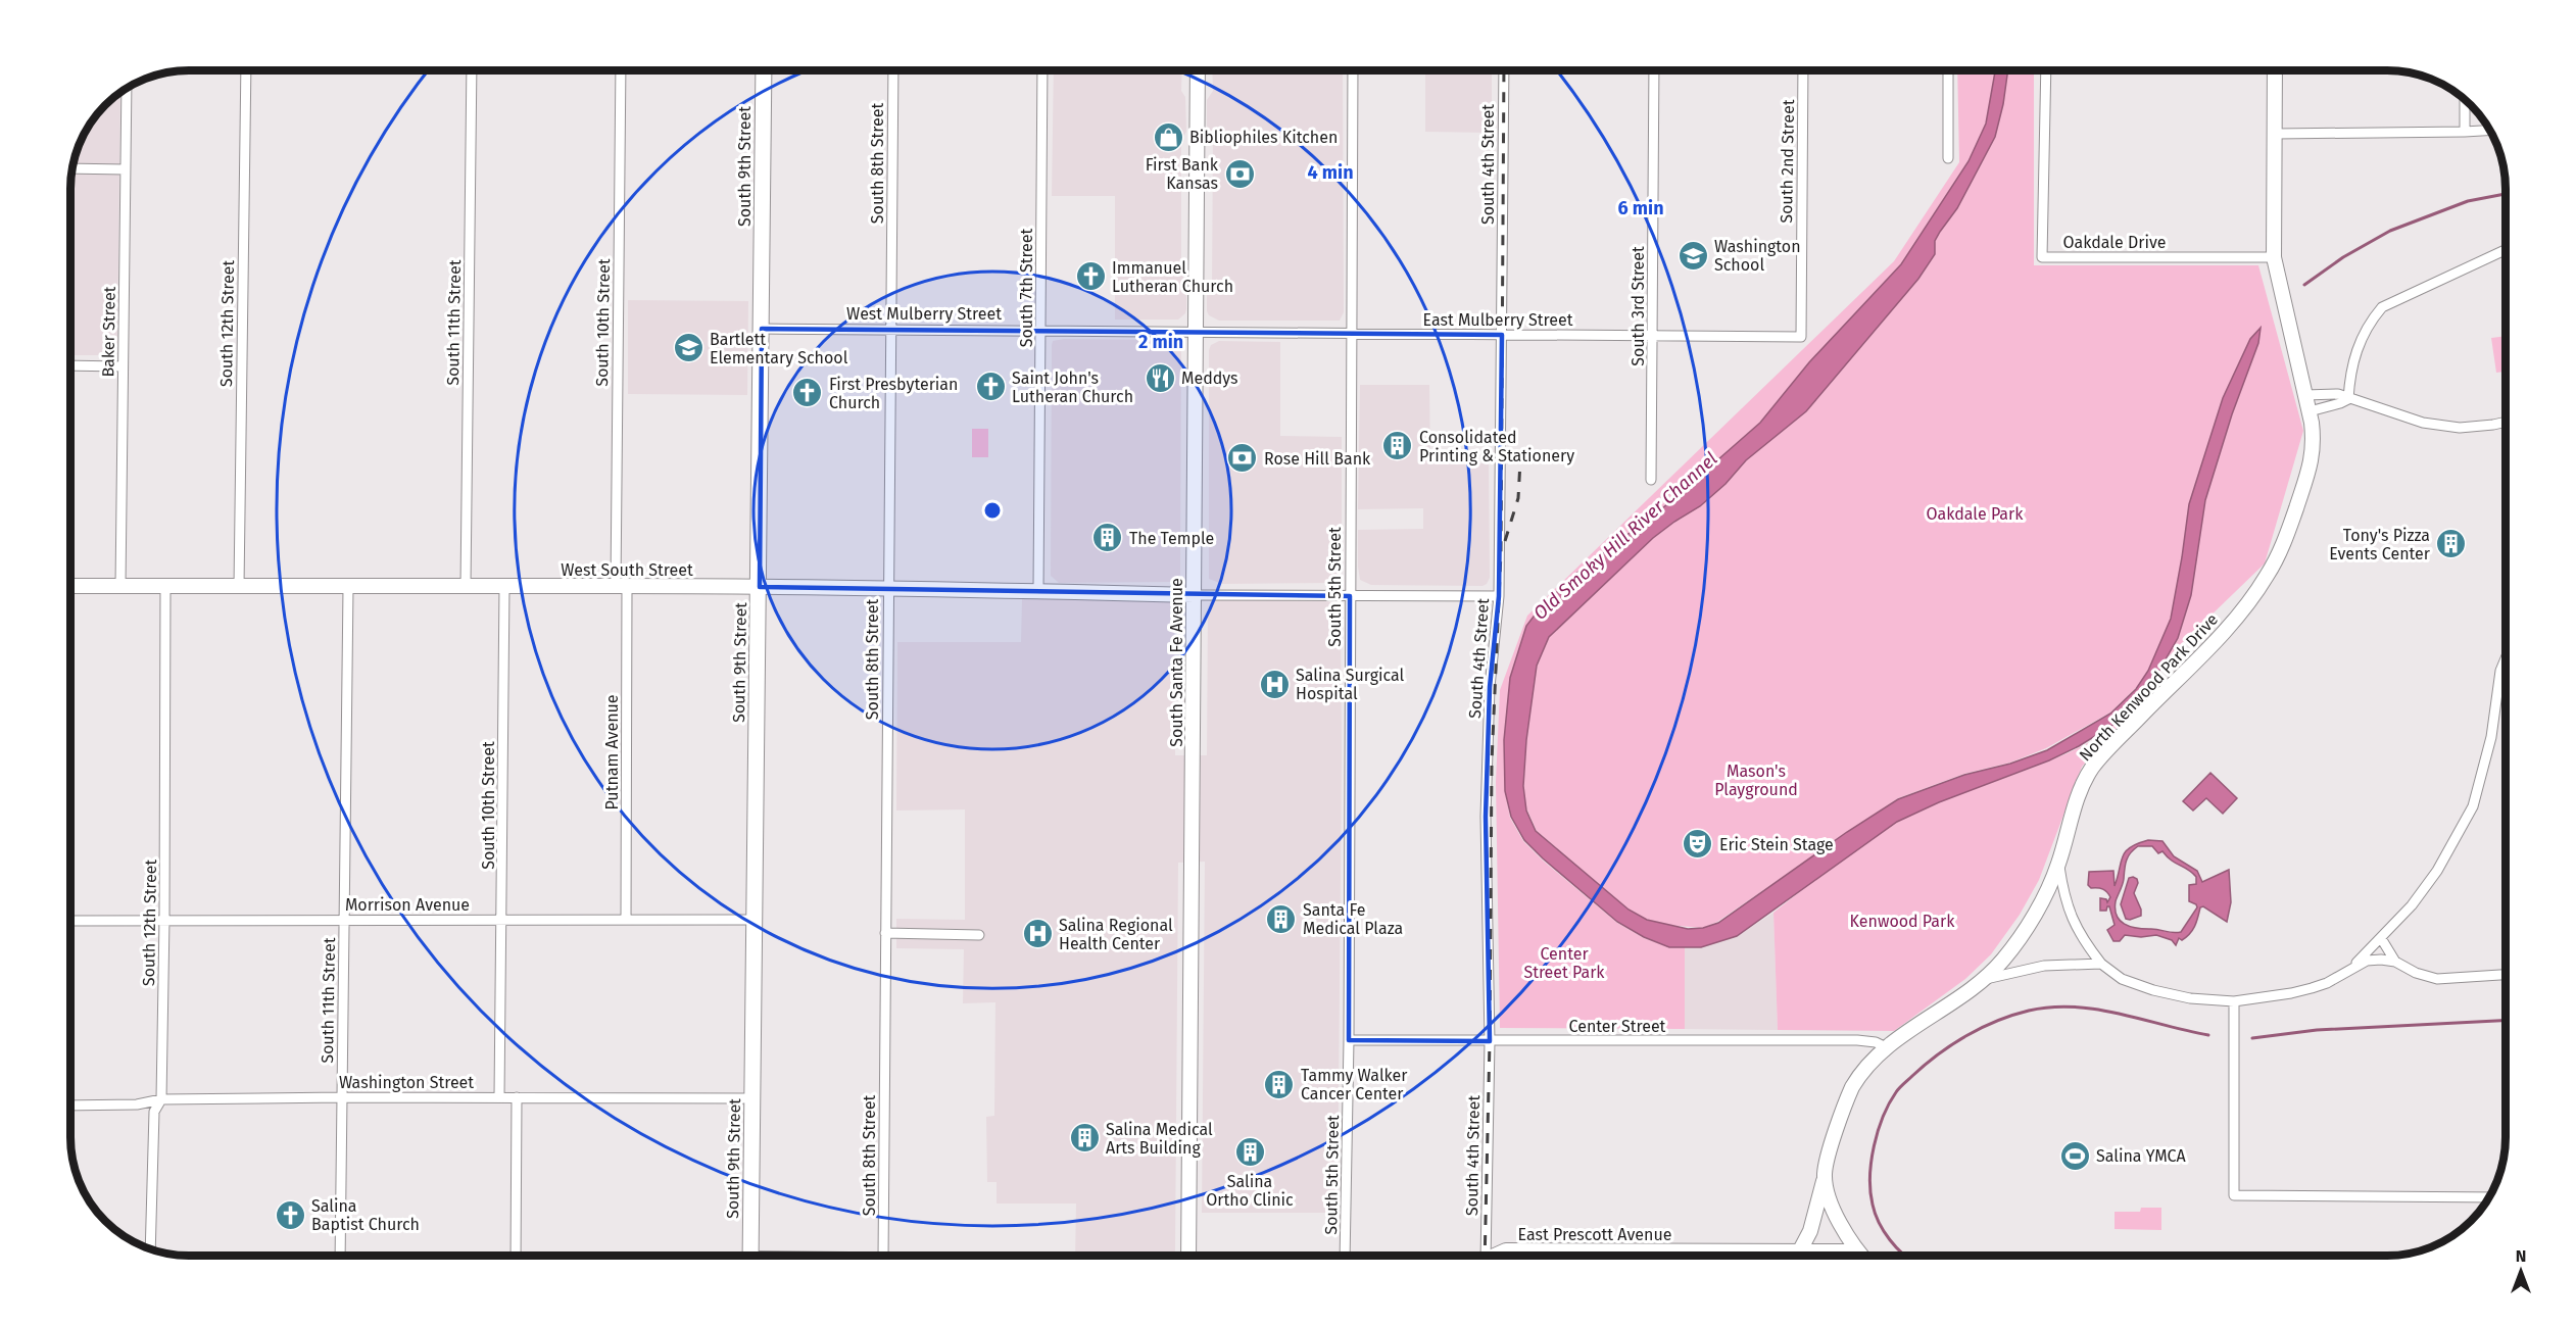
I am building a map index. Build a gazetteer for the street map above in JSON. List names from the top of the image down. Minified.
{"streets":{"main road":["South 9th Street"],"street":["South 2nd Street","South 8th Street","South 4th Street","Oakdale Drive","South 7th Street","South 3rd Street","West Mulberry Street","East Mulberry Street","South 11th Street","South 10th Street","South 12th Street","Baker Street","West South Street","South 5th Street","South Santa Fe Avenue","North Kenwood Park Drive","Putnam Avenue","Morrison Avenue","Center Street","Washington Street","East Prescott Avenue"]},"crossings":[["South 2nd Street","East Mulberry Street"],["South 8th Street","West Mulberry Street"],["South 8th Street","West South Street"],["South 4th Street","East Mulberry Street"],["South 4th Street","Center Street"],["South 9th Street","West Mulberry Street"],["South 9th Street","West South Street"],["South 9th Street","Morrison Avenue"],["South 9th Street","Washington Street"],["Oakdale Drive","North Kenwood Park Drive"],["South 7th Street","West Mulberry Street"],["South 7th Street","West South Street"],["South 3rd Street","East Mulberry Street"],["West Mulberry Street","East Mulberry Street"],["West Mulberry Street","South Santa Fe Avenue"],["East Mulberry Street","South 5th Street"],["East Mulberry Street","South Santa Fe Avenue"],["South 11th Street","West South Street"],["South 11th Street","Morrison Avenue"],["South 11th Street","Washington Street"],["South 10th Street","West South Street"],["South 10th Street","Putnam Avenue"],["South 10th Street","Morrison Avenue"],["South 10th Street","Washington Street"],["South 12th Street","West South Street"],["South 12th Street","Morrison Avenue"],["South 12th Street","Washington Street"],["Baker Street","West South Street"],["West South Street","South Santa Fe Avenue"],["West South Street","Putnam Avenue"],["South 5th Street","Center Street"],["North Kenwood Park Drive","Center Street"],["North Kenwood Park Drive","East Prescott Avenue"],["Putnam Avenue","Morrison Avenue"]],"water":["Old Smoky Hill River Channel"],"parks":["Oakdale Park","Mason's Playground","Kenwood Park","Center Street Park"],"places":{"shop":["Bibliophiles Kitchen"],"bank":["First Bank Kansas","Rose Hill Bank"],"school or university":["Washington School","Bartlett Elementary School"],"church":["Immanuel Lutheran Church","Saint John's Lutheran Church","First Presbyterian Church","Salina Baptist Church"],"restaurant":["Meddys"],"building":["Consolidated Printing & Stationery","The Temple","Tony's Pizza Events Center","Santa Fe Medical Plaza","Tammy Walker Cancer Center","Salina Medical Arts Building","Salina Ortho Clinic"],"hospital":["Salina Surgical Hospital","Salina Regional Health Center"],"theatre":["Eric Stein Stage"],"sports":["Salina YMCA"]},"north":"top","rings":["4 min","6 min","2 min"]}
